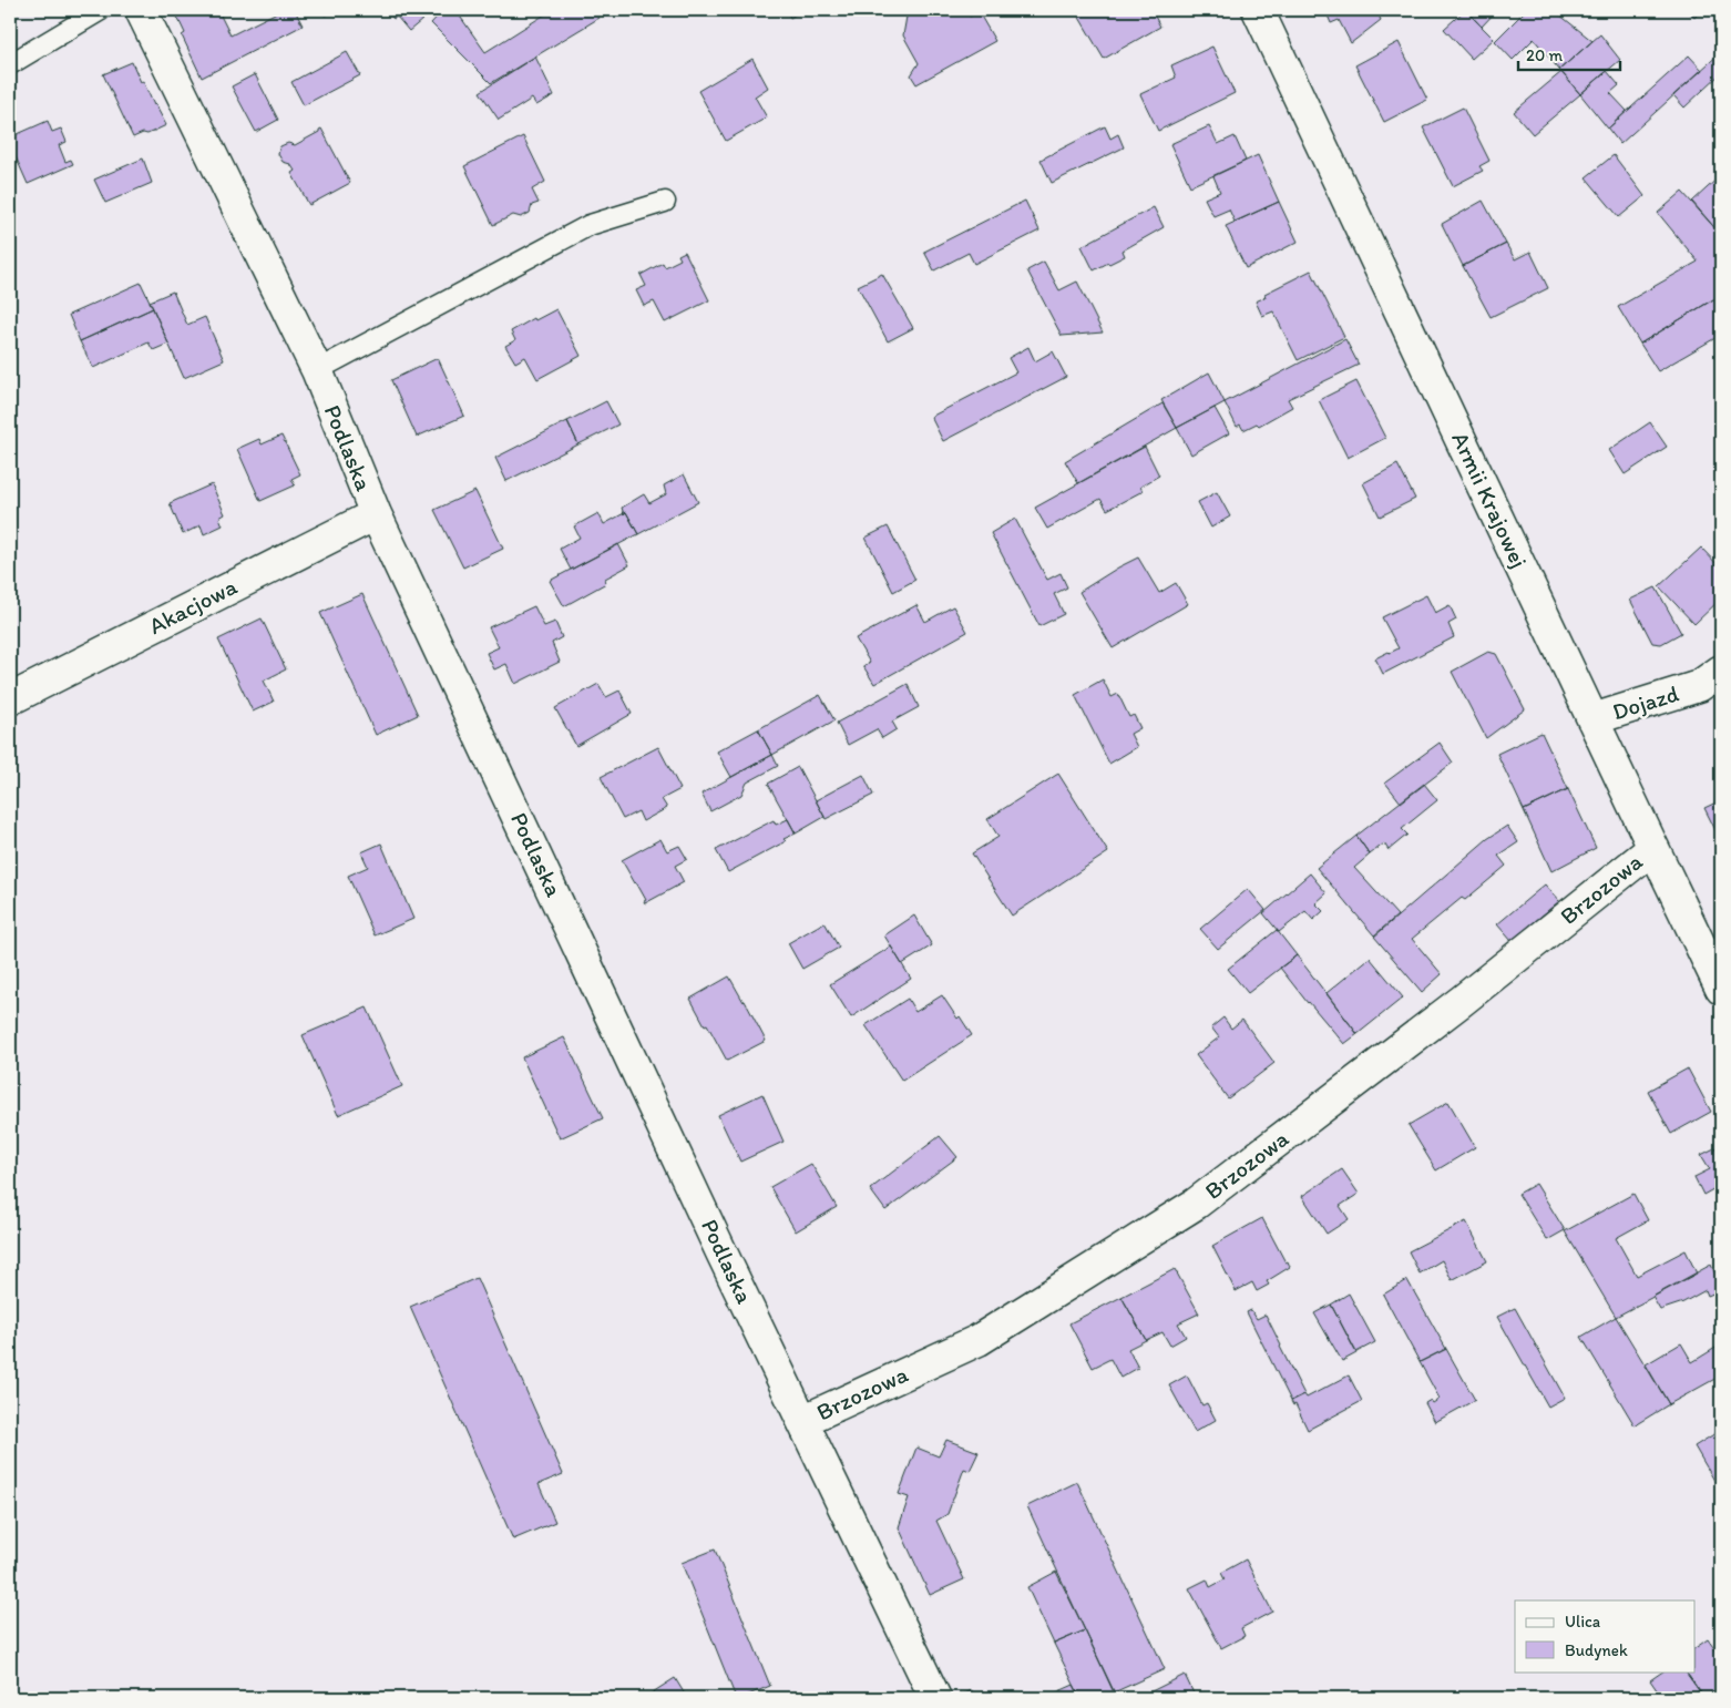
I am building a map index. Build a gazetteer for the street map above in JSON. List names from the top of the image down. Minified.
{"streets":{"street":["Podlaska","Armii Krajowej","Akacjowa","Dojazd","Brzozowa"]},"crossings":[["Podlaska","Akacjowa"],["Podlaska","Brzozowa"],["Armii Krajowej","Dojazd"],["Armii Krajowej","Brzozowa"]],"legend":["Ulica","Budynek"],"scale_bar":"20 m"}
